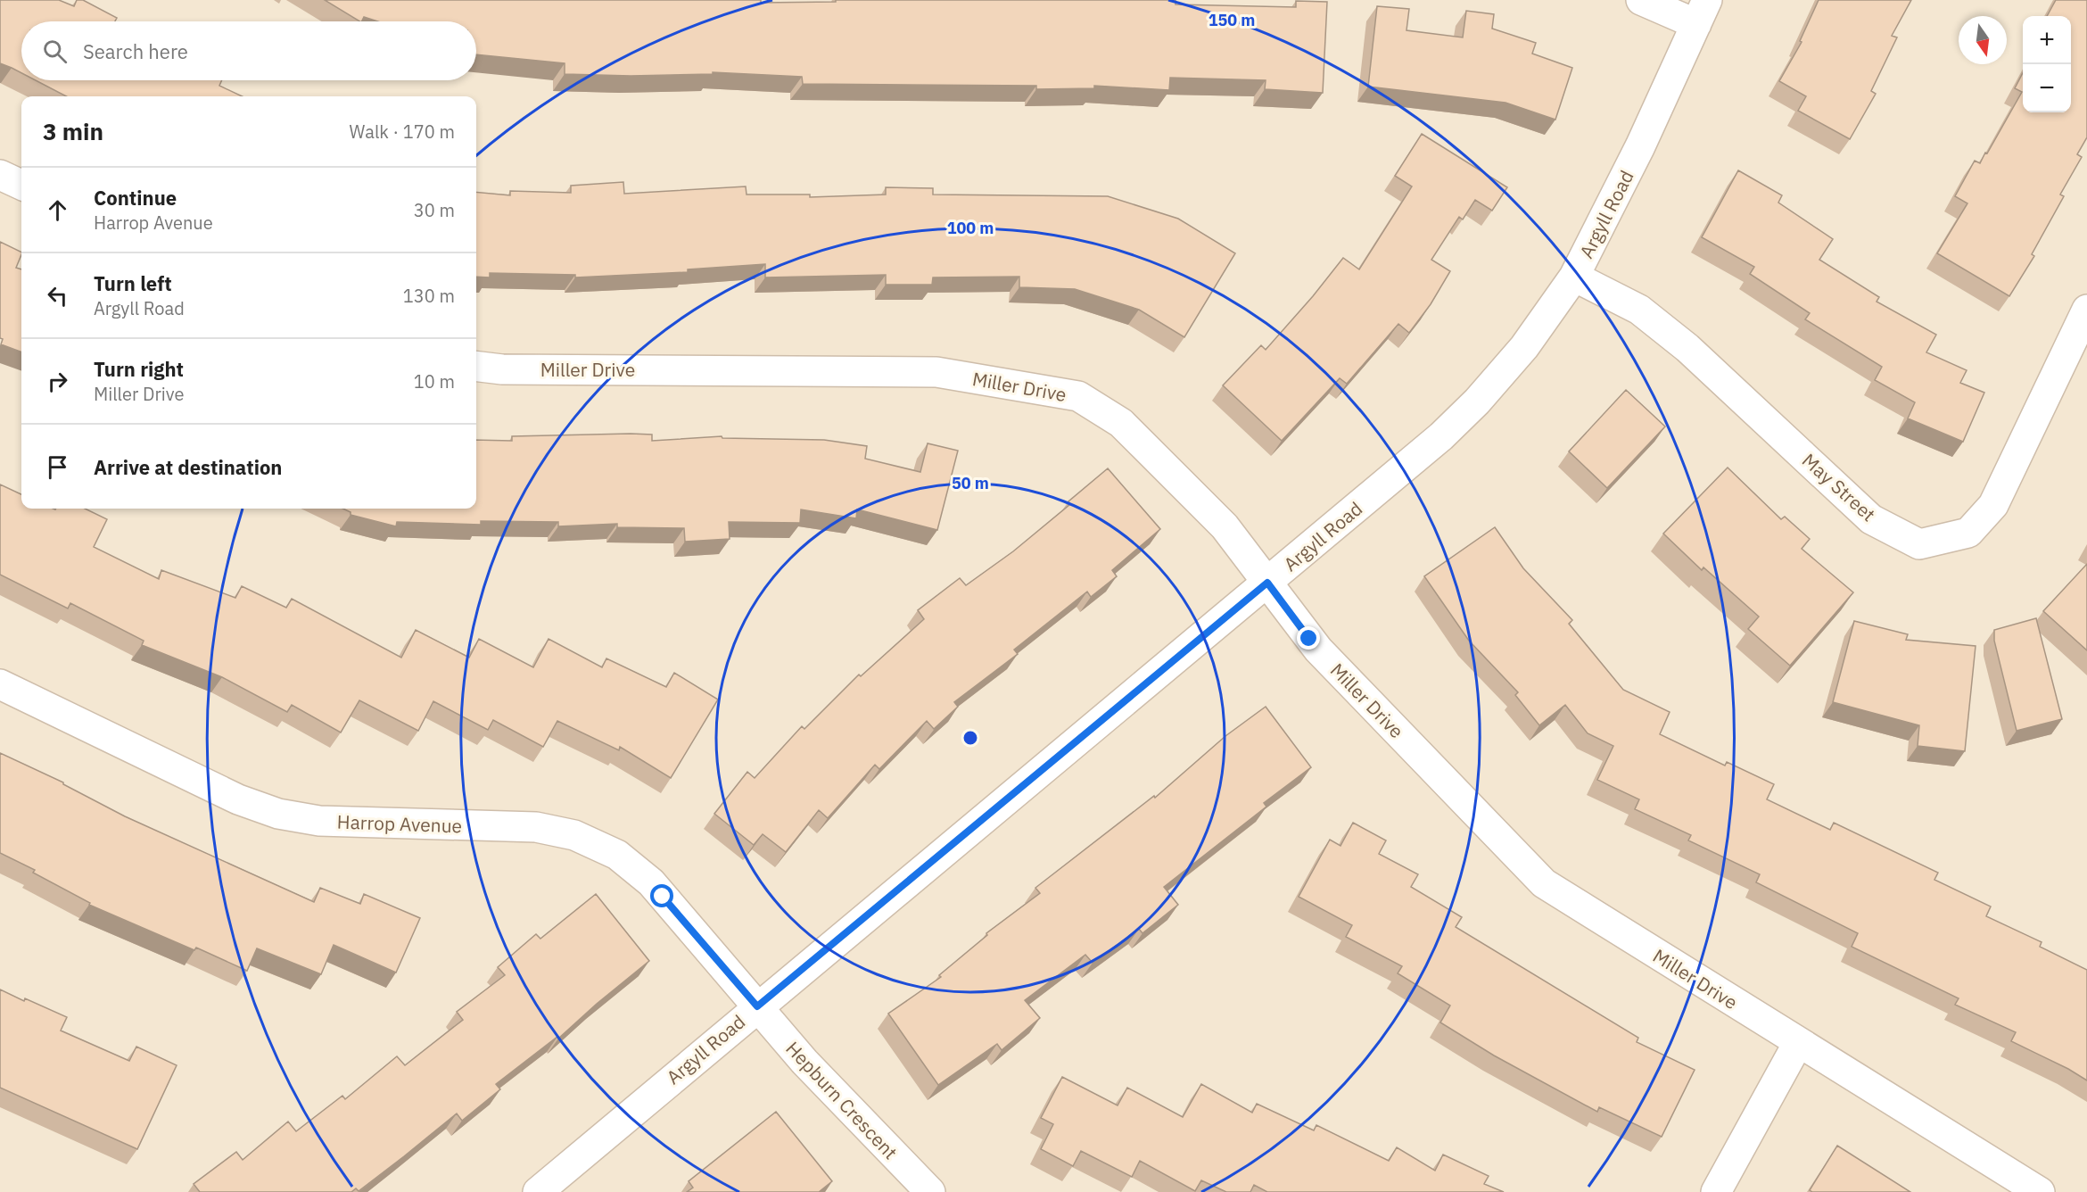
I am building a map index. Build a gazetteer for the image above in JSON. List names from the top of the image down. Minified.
{"streets":{"street":["Argyll Road","Miller Drive","May Street","Harrop Avenue","Hepburn Crescent"]},"crossings":[["Argyll Road","Miller Drive"],["Argyll Road","May Street"],["Argyll Road","Harrop Avenue"],["Argyll Road","Hepburn Crescent"],["Harrop Avenue","Hepburn Crescent"]],"north":"bottom","page":{"map_buttons":["+","−"],"search":"Search here","heading":["3 min","Walk · 170 m"],"list":[["Continue","Harrop Avenue","30 m"],["Turn left","Argyll Road","130 m"],["Turn right","Miller Drive","10 m"],"Arrive at destination"]},"rings":["150 m","100 m","50 m"]}
